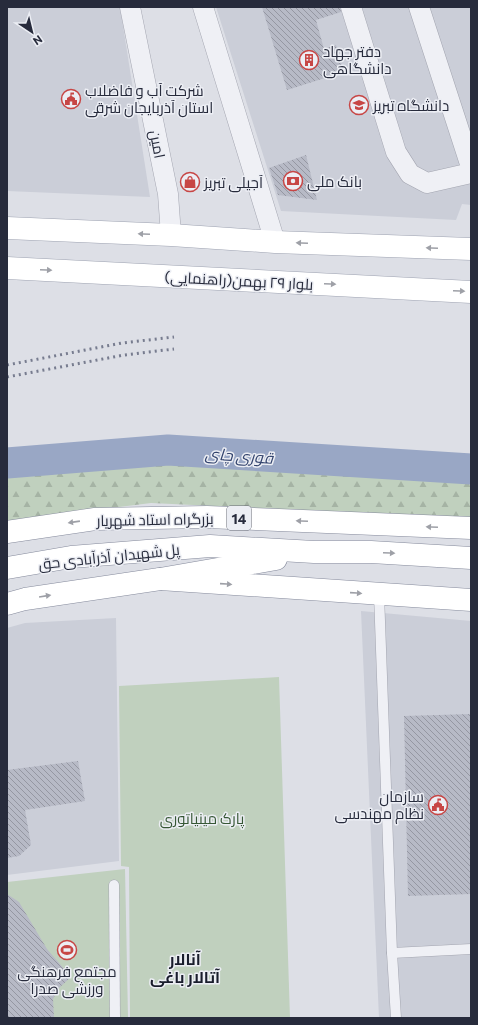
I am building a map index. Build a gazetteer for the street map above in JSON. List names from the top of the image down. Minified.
{"streets":{"main road":["بلوار ٢٩ بهمن(راهنمایی)","14","بزرگراه استاد شهریار","پل شهیدان آذرآبادی حق"],"street":["امین"]},"crossings":[["بزرگراه استاد شهریار","پل شهیدان آذرآبادی حق"]],"districts":["آنالار آتالار باغی"],"water":["قوری چای"],"parks":["پارک مینیاتوری"],"places":{"building":["دفتر جهاد دانشگاهی"],"public building":["شرکت آب و فاضلاب استان آذربایجان شرقی","سازمان نظام مهندسی"],"school or university":["دانشگاه تبریز"],"bank":["بانک ملی"],"shop":["آجیلی تبریز"],"sports":["مجتمع فرهنگی ورزشی صدرا"]},"north":"bottom right"}
